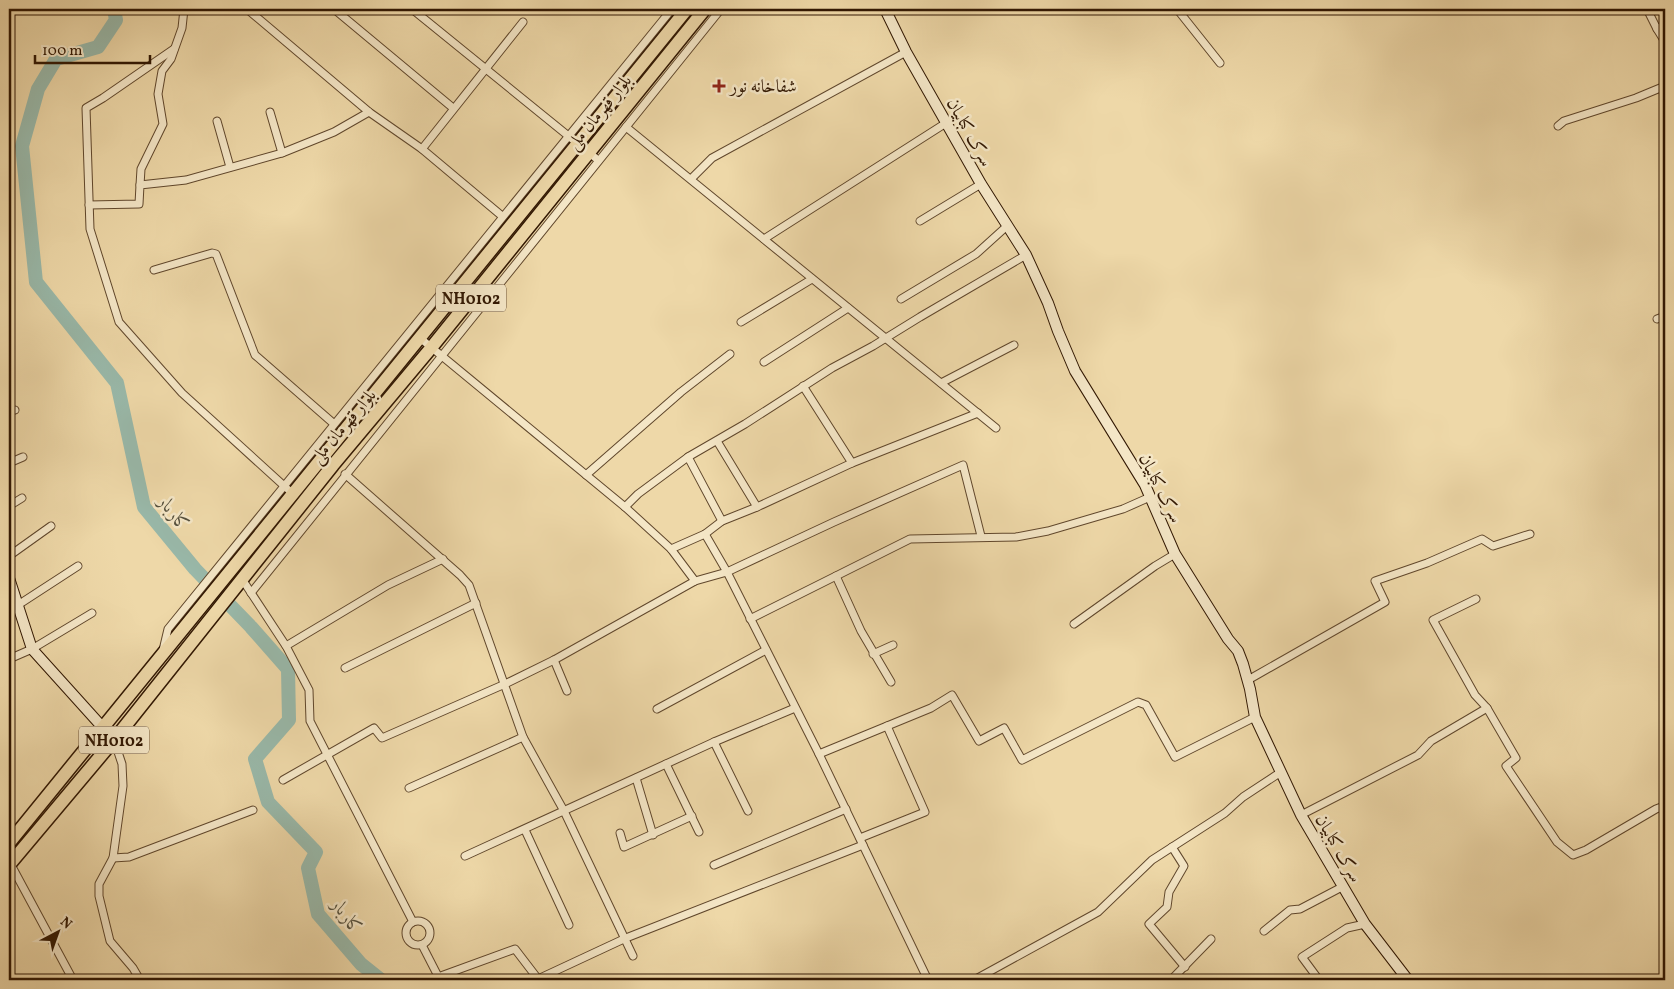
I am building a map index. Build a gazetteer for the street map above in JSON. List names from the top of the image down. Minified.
{"streets":{"highway":["بلوار قهرمان ملی","NH0102"],"street":["سرک کبابیان"]},"water":["کاربار"],"places":{"health":["شفاخانه نور"]},"scale_bar":"100 m","north":"top right"}
